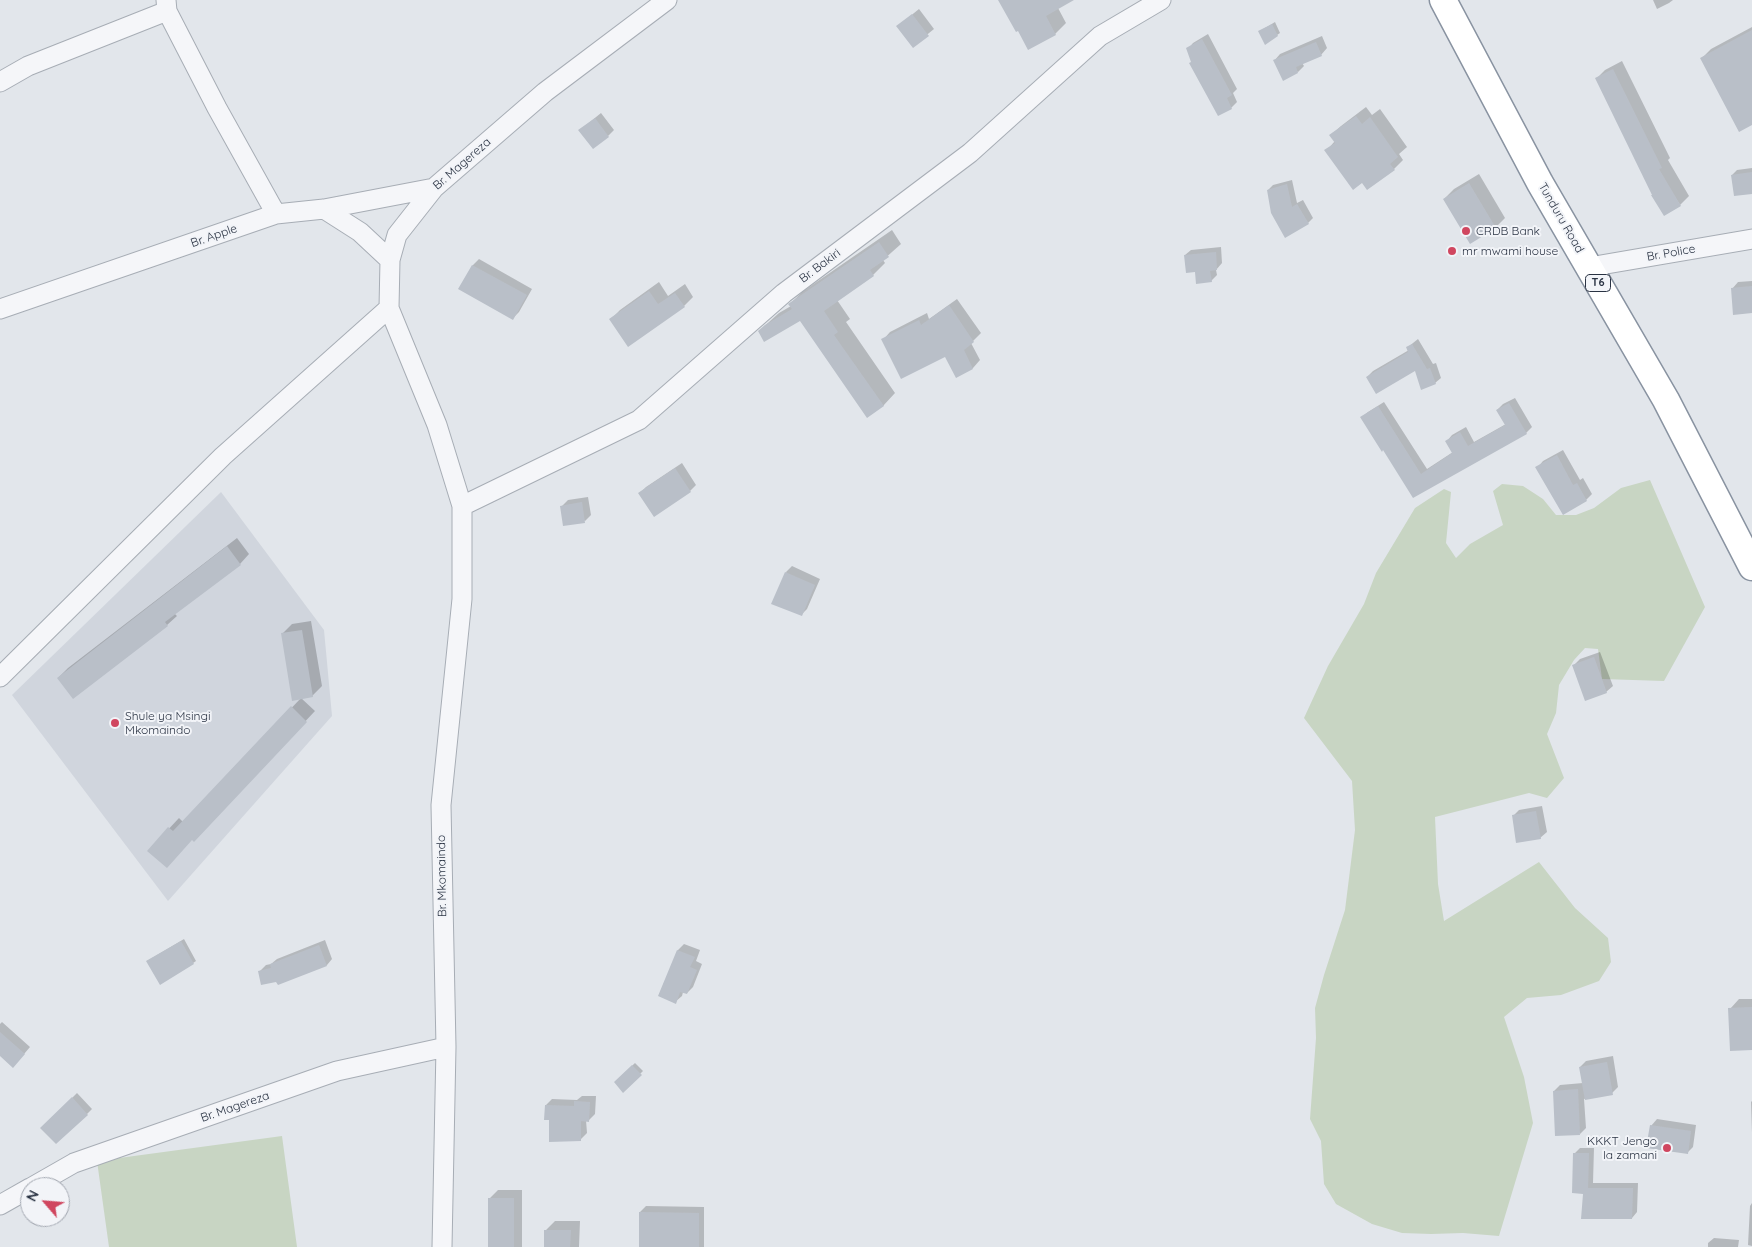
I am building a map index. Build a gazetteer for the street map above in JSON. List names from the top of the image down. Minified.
{"streets":{"highway":["Tunduru Road","T6"],"street":["Br. Magereza","Br. Apple","Br. Police","Br. Bakiri","Br. Mkomaindo"]},"crossings":[["Br. Magereza","Br. Apple"],["Br. Magereza","Br. Bakiri"],["Br. Magereza","Br. Mkomaindo"],["Tunduru Road","Br. Police"],["Br. Bakiri","Br. Mkomaindo"]],"places":["CRDB Bank","mr mwami house","Shule ya Msingi Mkomaindo","KKKT Jengo la zamani"],"north":"top left"}
